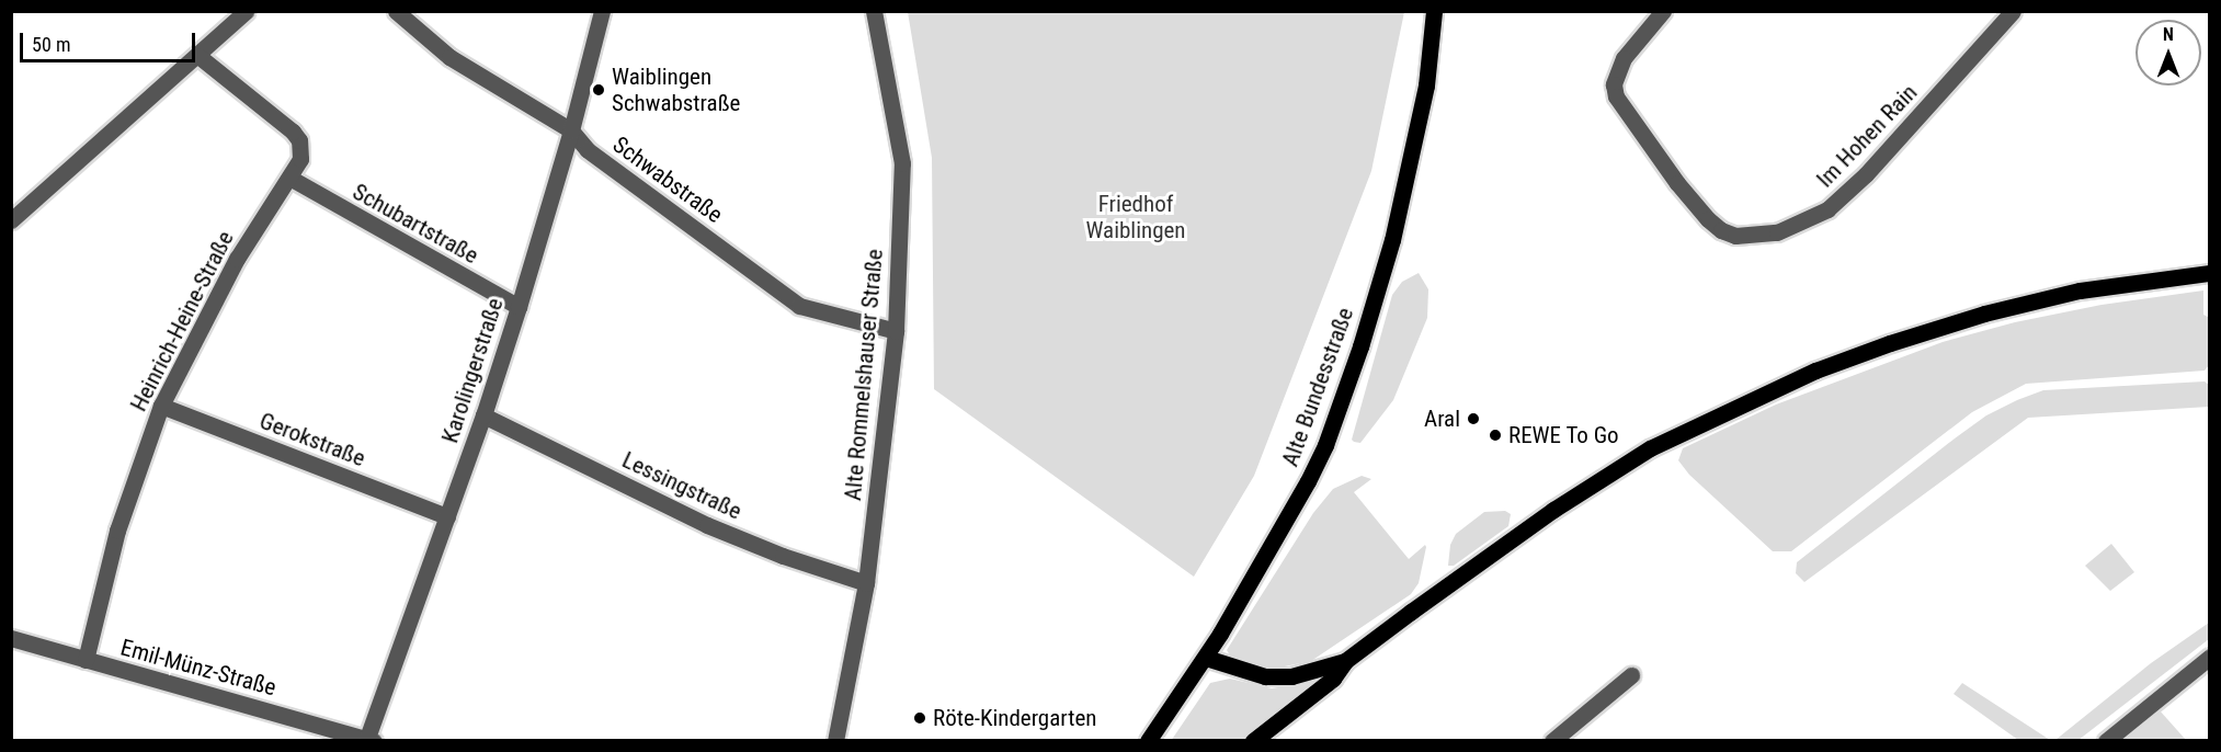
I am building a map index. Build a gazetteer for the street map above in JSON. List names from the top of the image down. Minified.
{"streets":{"main road":["Alte Bundesstraße"],"street":["Im Hohen Rain","Schwabstraße","Schubartstraße","Heinrich-Heine-Straße","Karolingerstraße","Alte Rommelshauser Straße","Gerokstraße","Lessingstraße","Emil-Münz-Straße"]},"crossings":[["Schwabstraße","Karolingerstraße"],["Schwabstraße","Alte Rommelshauser Straße"],["Schubartstraße","Heinrich-Heine-Straße"],["Schubartstraße","Karolingerstraße"],["Heinrich-Heine-Straße","Gerokstraße"],["Heinrich-Heine-Straße","Emil-Münz-Straße"],["Karolingerstraße","Gerokstraße"],["Karolingerstraße","Lessingstraße"],["Karolingerstraße","Emil-Münz-Straße"],["Alte Rommelshauser Straße","Lessingstraße"]],"parks":["Friedhof Waiblingen"],"places":["Waiblingen Schwabstraße","Aral","REWE To Go","Röte-Kindergarten"],"scale_bar":"50 m","north":"top"}
